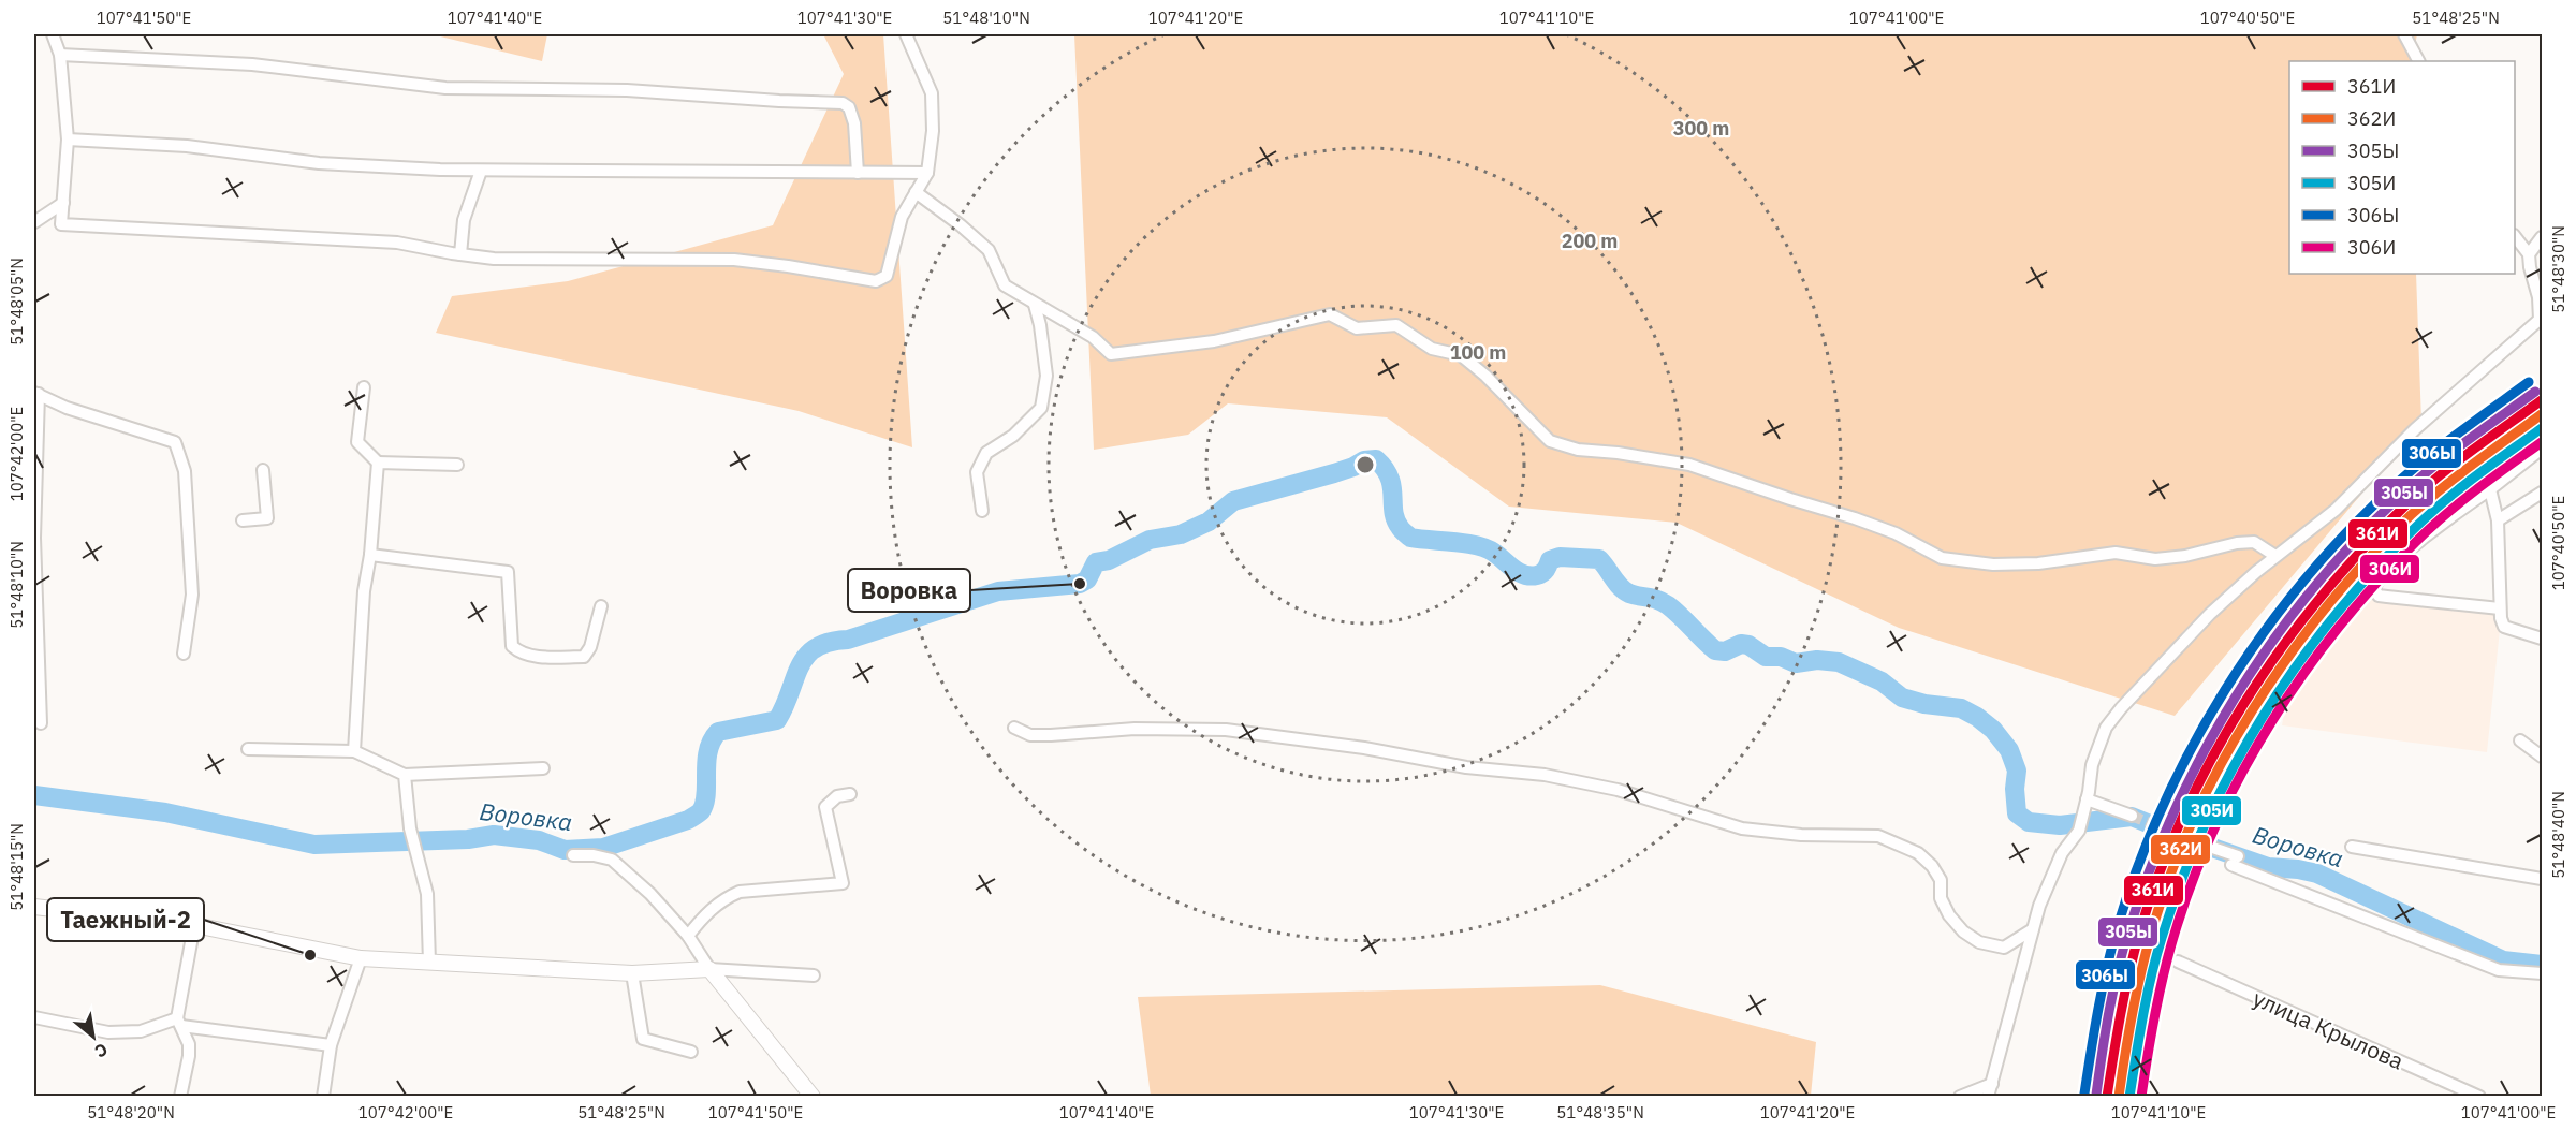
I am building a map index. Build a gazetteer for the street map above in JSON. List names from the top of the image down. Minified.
{"streets":{"street":["улица Крылова"]},"water":["Воровка"],"places":["Воровка","Таежный-2"],"lines":["transit line 306Ы","transit line 305Ы","transit line 361И","transit line 362И","transit line 305И","transit line 306И"],"legend":["361И","362И","305Ы","305И","306Ы","306И"],"north":"bottom right","coordinates":["107°41'50\"E","107°41'40\"E","107°41'30\"E","51°48'10\"N","107°41'20\"E","107°41'10\"E","107°41'00\"E","107°40'50\"E","51°48'25\"N","51°48'30\"N","51°48'05\"N","107°42'00\"E","51°48'40\"N","51°48'15\"N","51°48'20\"N","51°48'35\"N"],"rings":["300 m","200 m","100 m"]}
